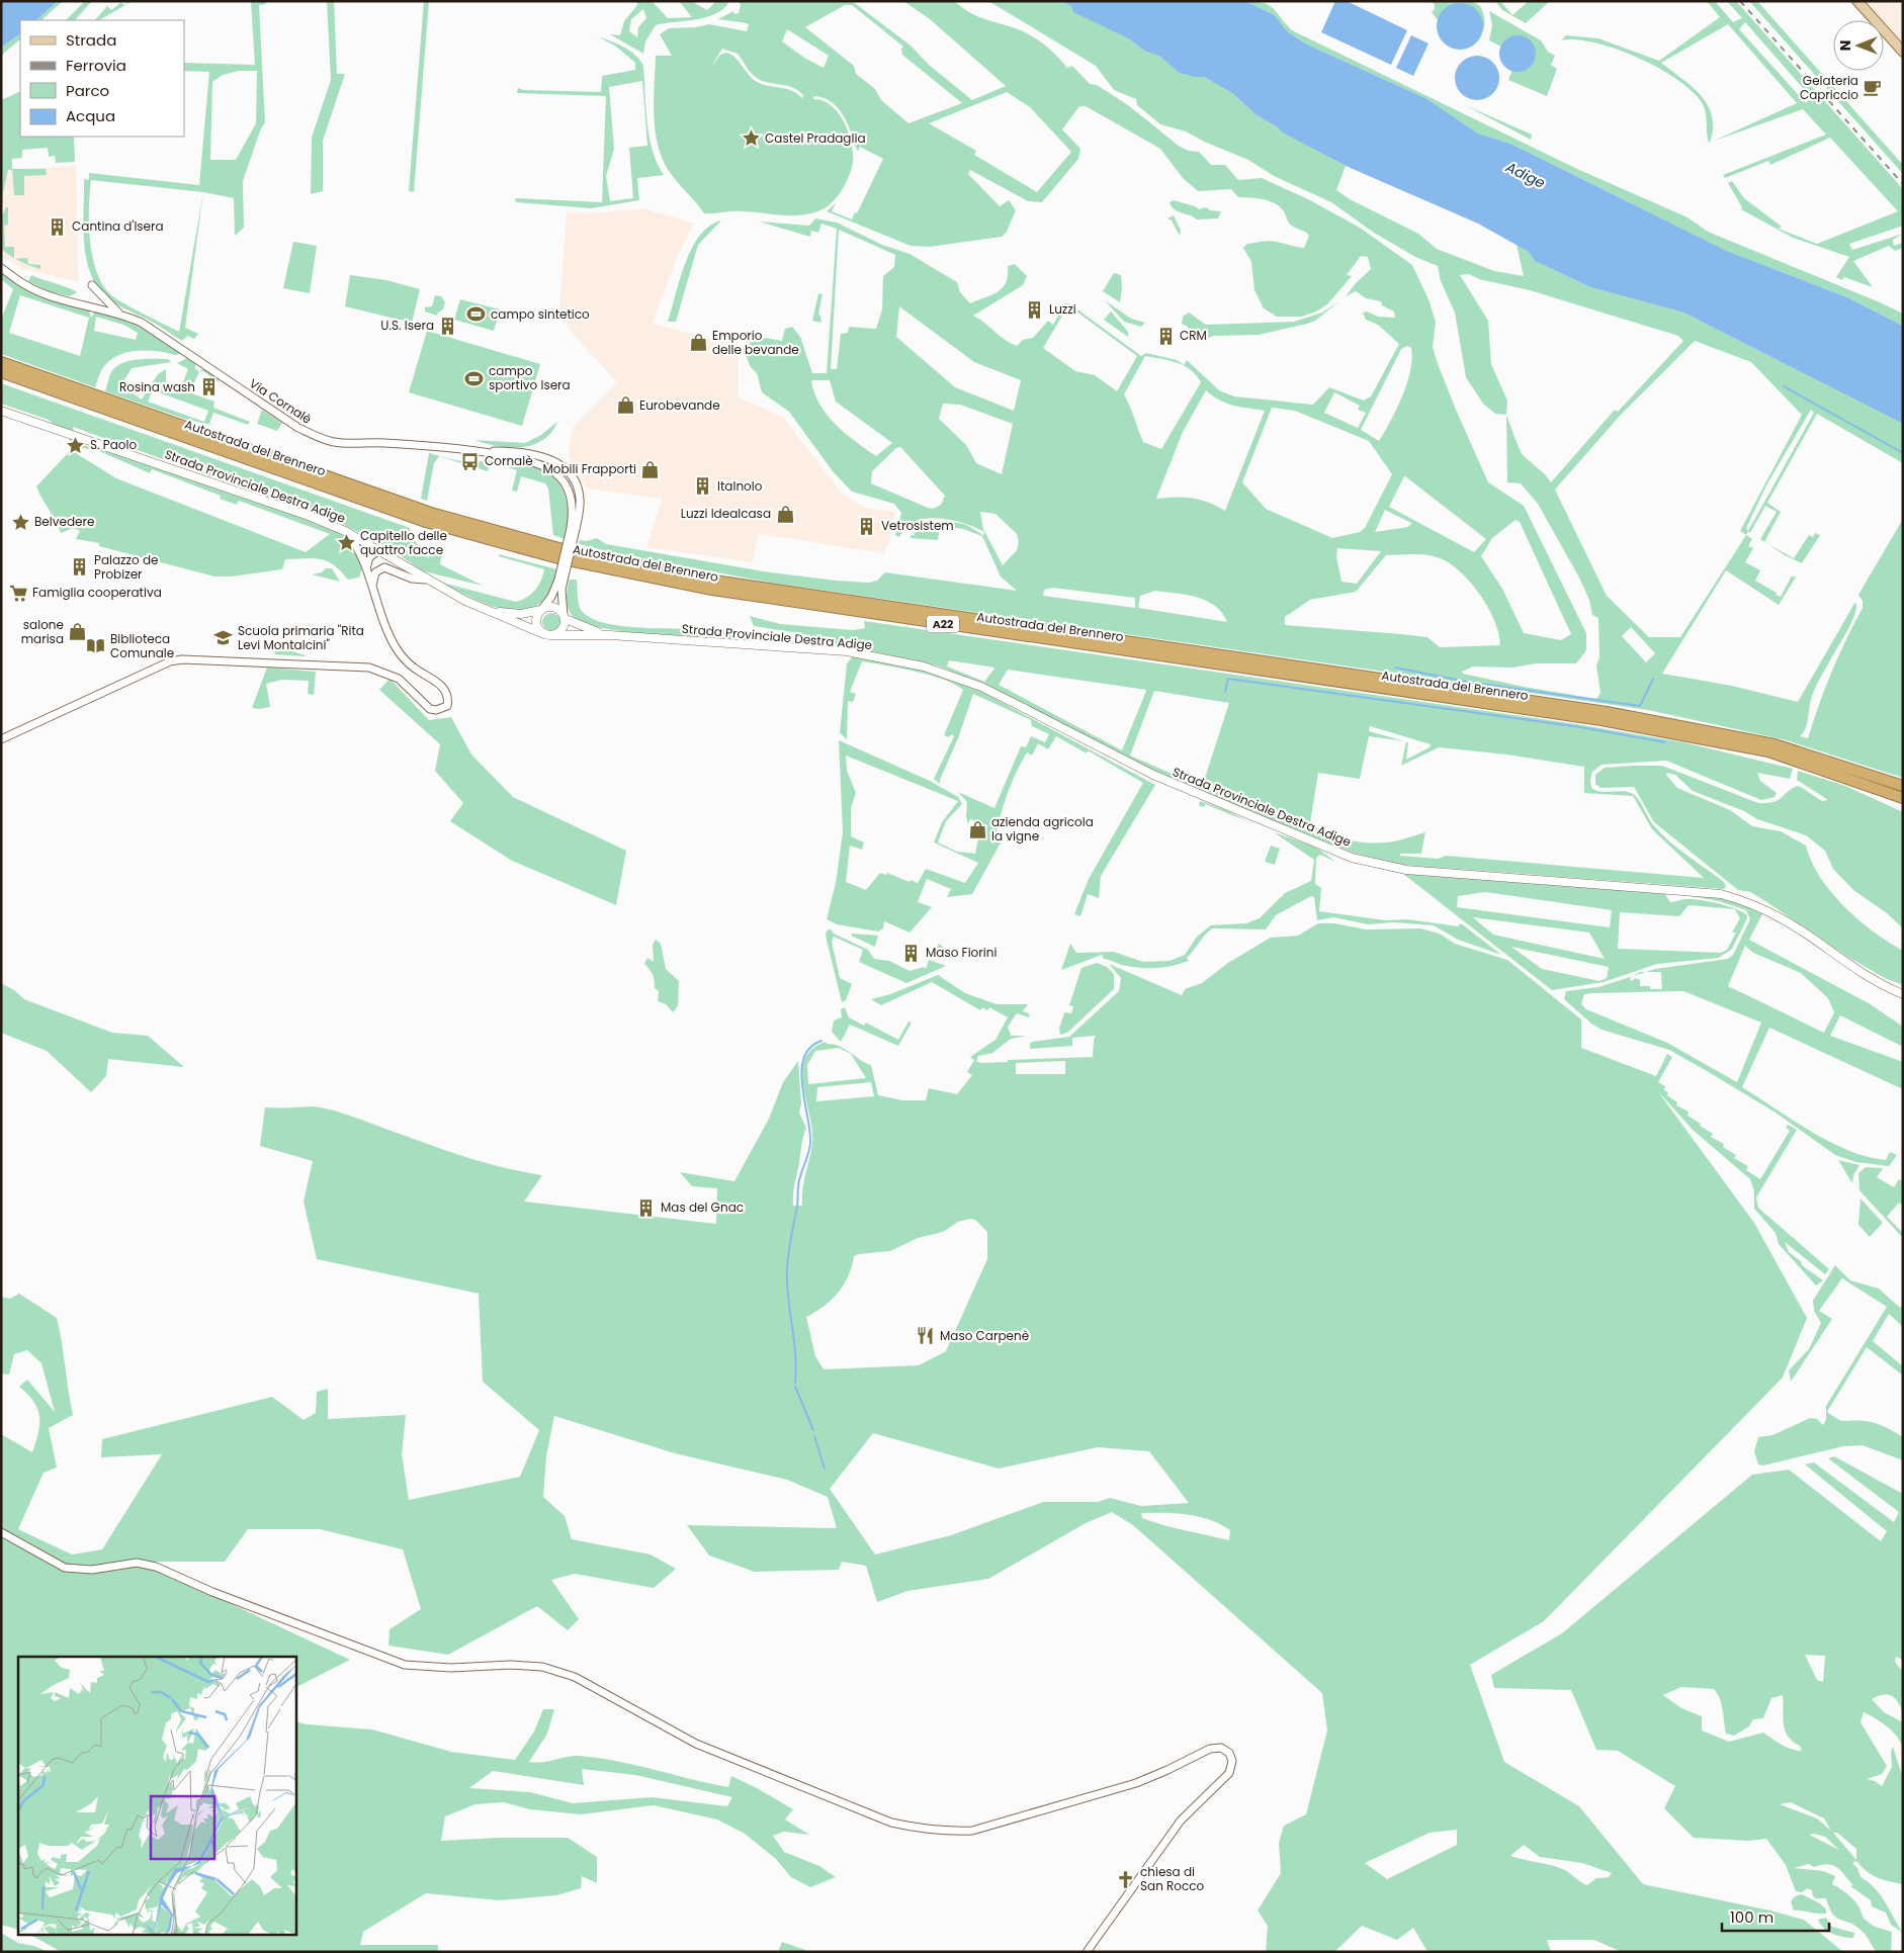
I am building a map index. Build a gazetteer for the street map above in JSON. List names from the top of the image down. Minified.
{"streets":{"highway":["Autostrada del Brennero","A22"],"main road":["Strada Provinciale Destra Adige"],"street":["Via Cornalè"]},"water":["Adige"],"places":{"cafe":["Gelateria Capriccio"],"place":["Castel Pradaglia","S. Paolo","Belvedere","Capitello delle quattro facce"],"building":["Cantina d'Isera","Luzzi","U.S. Isera","CRM","Rosina wash","Italnolo","Vetrosistem","Palazzo de Probizer","Maso Fiorini","Mas del Gnac"],"sports":["campo sintetico","campo sportivo Isera"],"shop":["Emporio delle bevande","Eurobevande","Mobili Frapporti","Luzzi Idealcasa","salone marisa","azienda agricola la vigne"],"bus stop":["Cornalè"],"supermarket":["Famiglia cooperativa"],"school or university":["Scuola primaria \"Rita Levi Montalcini\""],"library":["Biblioteca Comunale"],"restaurant":["Maso Carpenè"],"church":["chiesa di San Rocco"]},"legend":["Strada","Ferrovia","Parco","Acqua"],"scale_bar":"100 m","north":"left"}
